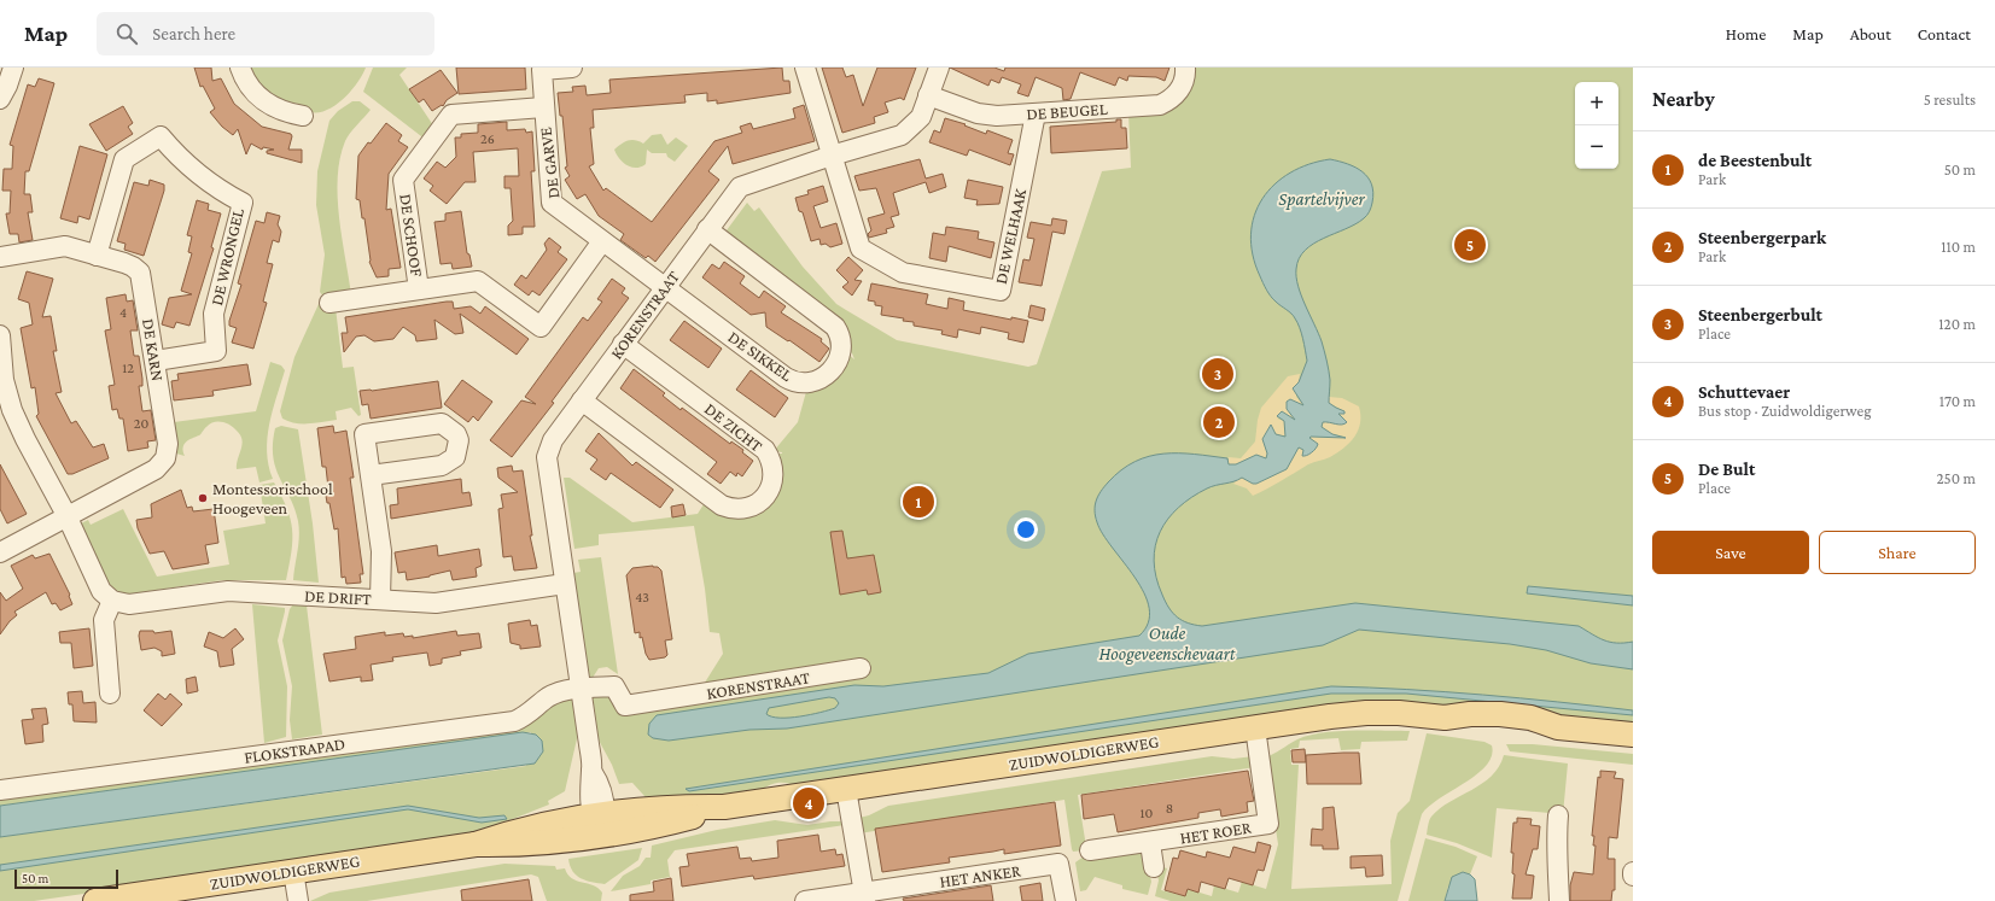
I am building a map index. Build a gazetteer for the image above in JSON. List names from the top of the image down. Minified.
{"streets":{"main road":["ZUIDWOLDIGERWEG"],"street":["DE BEUGEL","DE GARVE","DE SCHOOF","DE WELHAAK","DE WRONGEL","KORENSTRAAT","DE KARN","DE SIKKEL","DE ZICHT","DE DRIFT","FLOKSTRAPAD","HET ROER","HET ANKER"]},"crossings":[["DE BEUGEL","DE WELHAAK"],["DE BEUGEL","KORENSTRAAT"],["DE GARVE","DE SCHOOF"],["DE GARVE","KORENSTRAAT"],["DE GARVE","DE SIKKEL"],["DE WELHAAK","KORENSTRAAT"],["DE WRONGEL","DE KARN"],["KORENSTRAAT","DE SIKKEL"],["KORENSTRAAT","DE ZICHT"],["KORENSTRAAT","DE DRIFT"],["KORENSTRAAT","FLOKSTRAPAD"],["KORENSTRAAT","ZUIDWOLDIGERWEG"],["ZUIDWOLDIGERWEG","HET ROER"]],"water":["Spartelvijver","Oude Hoogeveenschevaart"],"places":["Montessorischool Hoogeveen"],"house_numbers":["26","4","12","20","43","8","10"],"scale_bar":"50 m","page":{"header":"Map","search":"Search here","nav":["Home","Map","About","Contact"],"heading":["Nearby","5 results"],"map_buttons":["+","−"],"list":[{"mark":"1","name":"de Beestenbult","note":"Park","value":"50 m"},{"mark":"2","name":"Steenbergerpark","note":"Park","value":"110 m"},{"mark":"3","name":"Steenbergerbult","note":"Place","value":"120 m"},{"mark":"4","name":"Schuttevaer","note":"Bus stop · Zuidwoldigerweg","value":"170 m"},{"mark":"5","name":"De Bult","note":"Place","value":"250 m"}],"pins":["5","3","2","1","4"],"buttons":["Save","Share"],"scale":"50 m"}}
